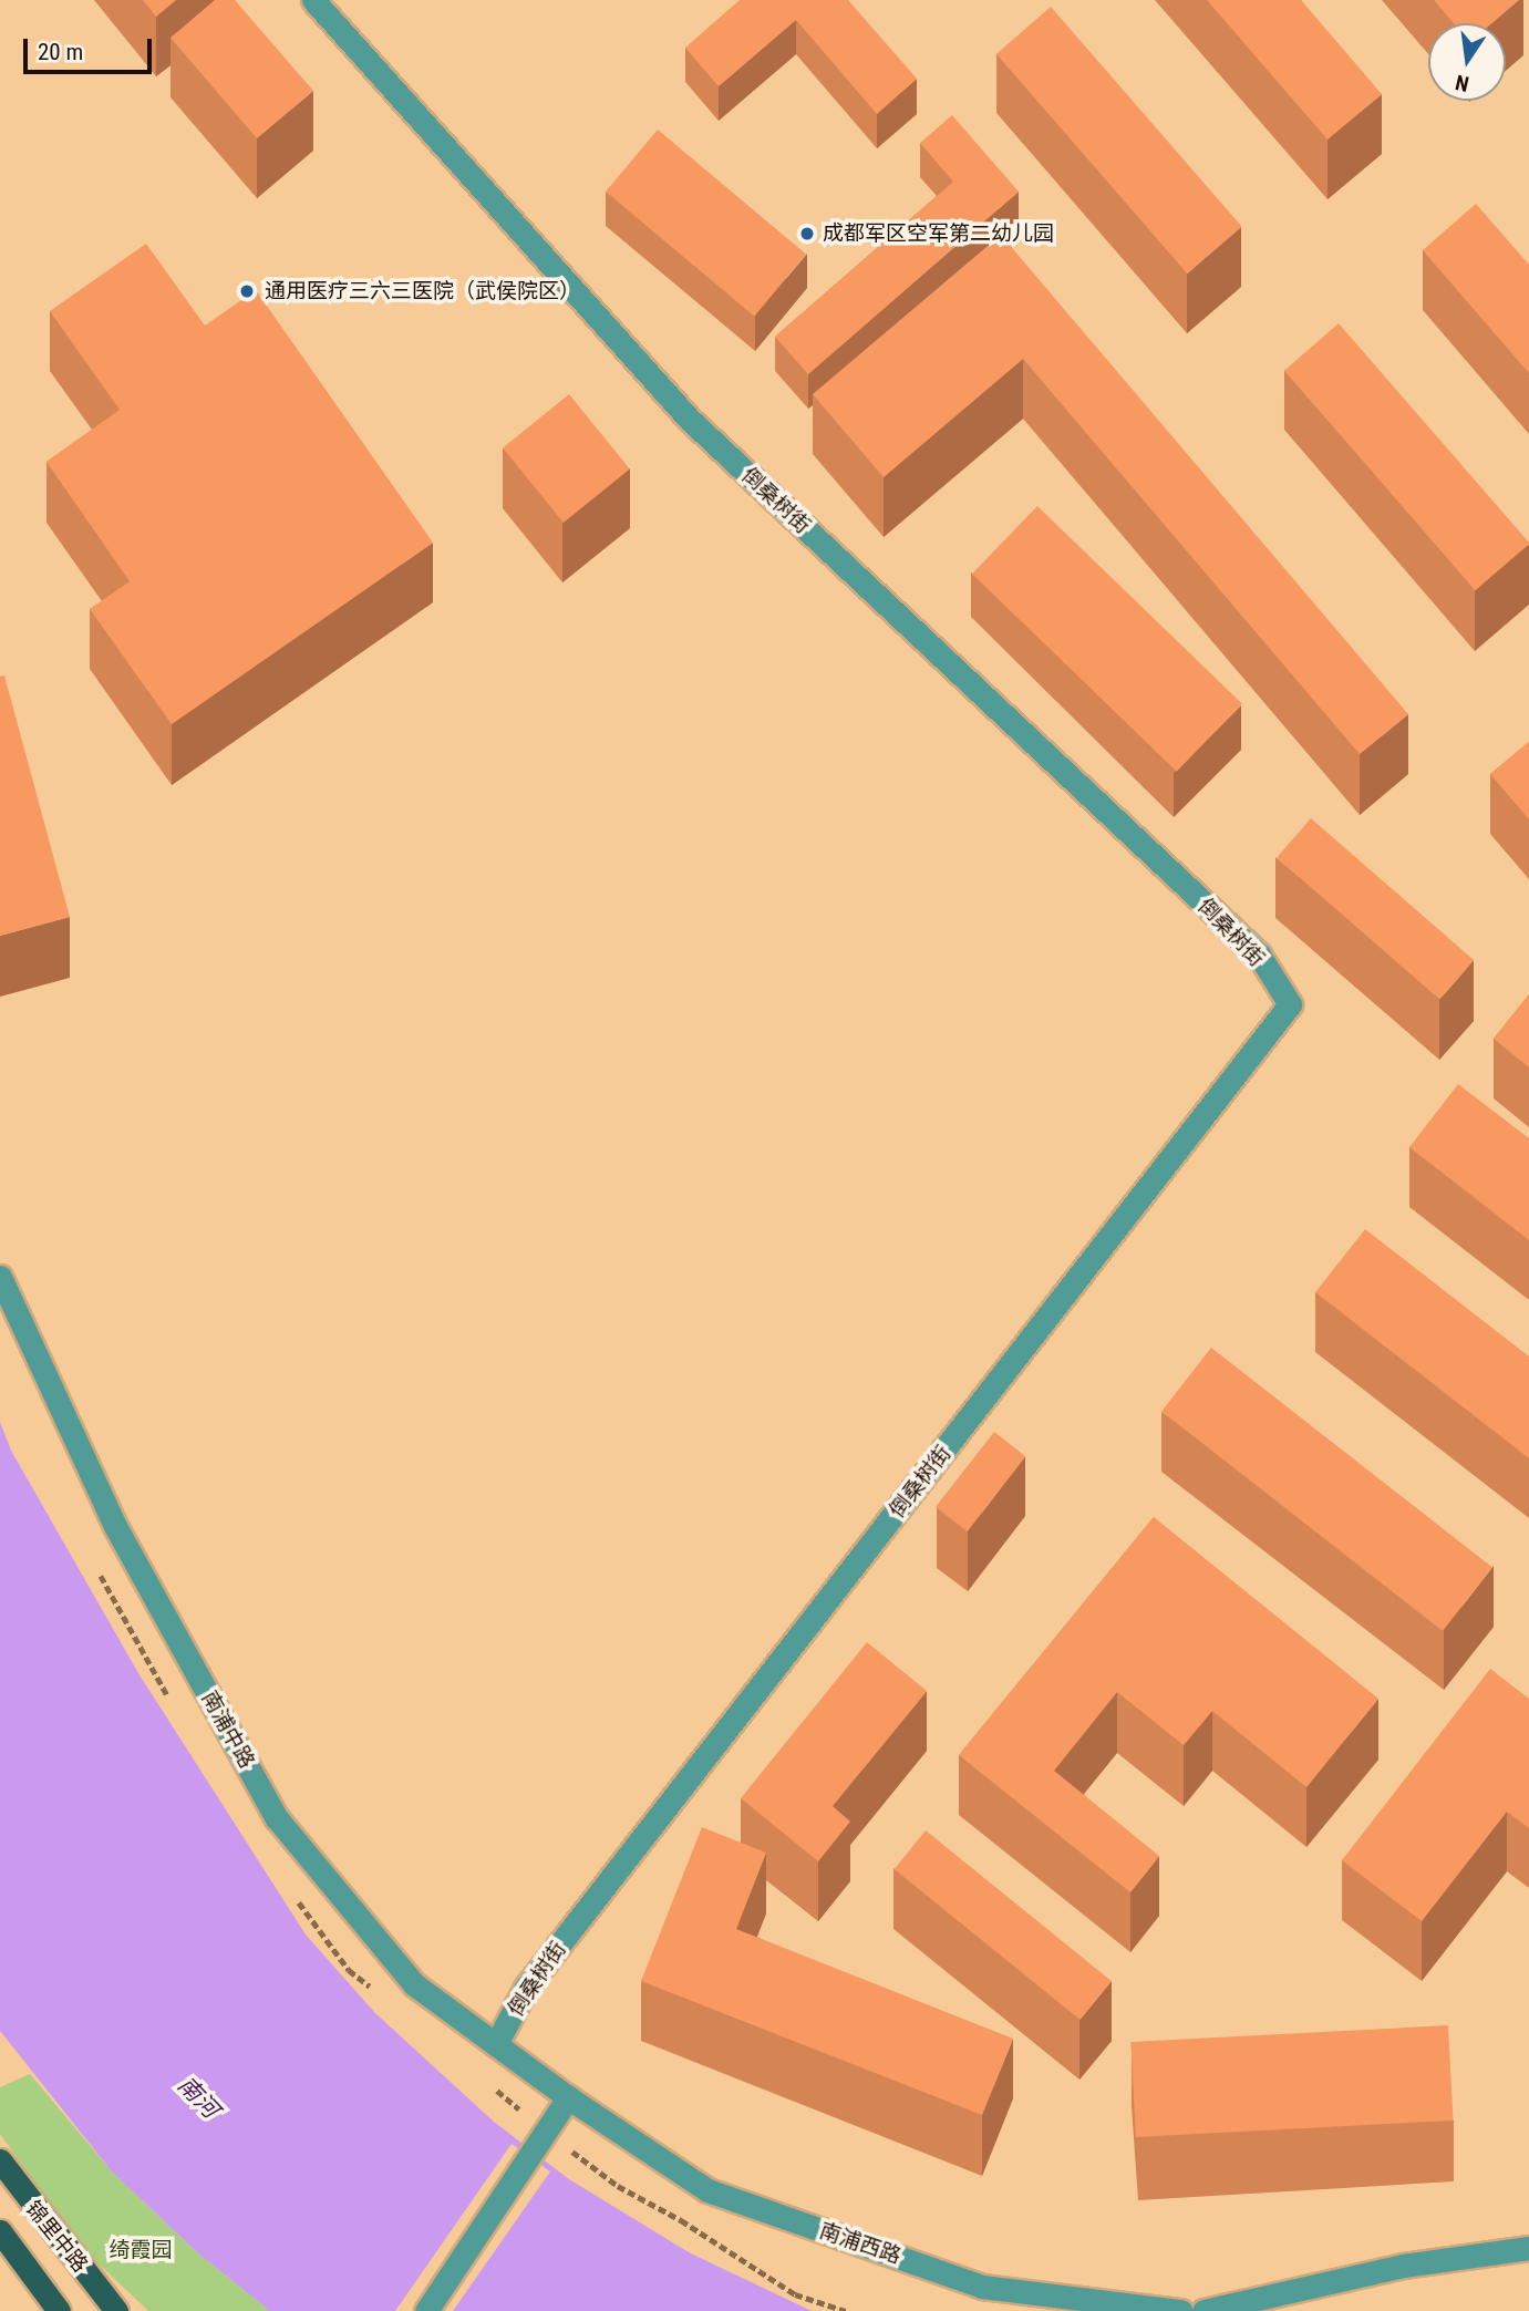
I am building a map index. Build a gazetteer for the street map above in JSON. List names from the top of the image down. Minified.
{"streets":{"main road":["锦里中路"],"street":["倒桑树街","南浦中路","南浦西路"]},"crossings":[["倒桑树街","南浦中路"],["南浦中路","南浦西路"]],"water":["南河"],"parks":["绮霞园"],"places":["成都军区空军第二幼儿园","通用医疗三六三医院（武侯院区）"],"scale_bar":"20 m","north":"bottom"}
